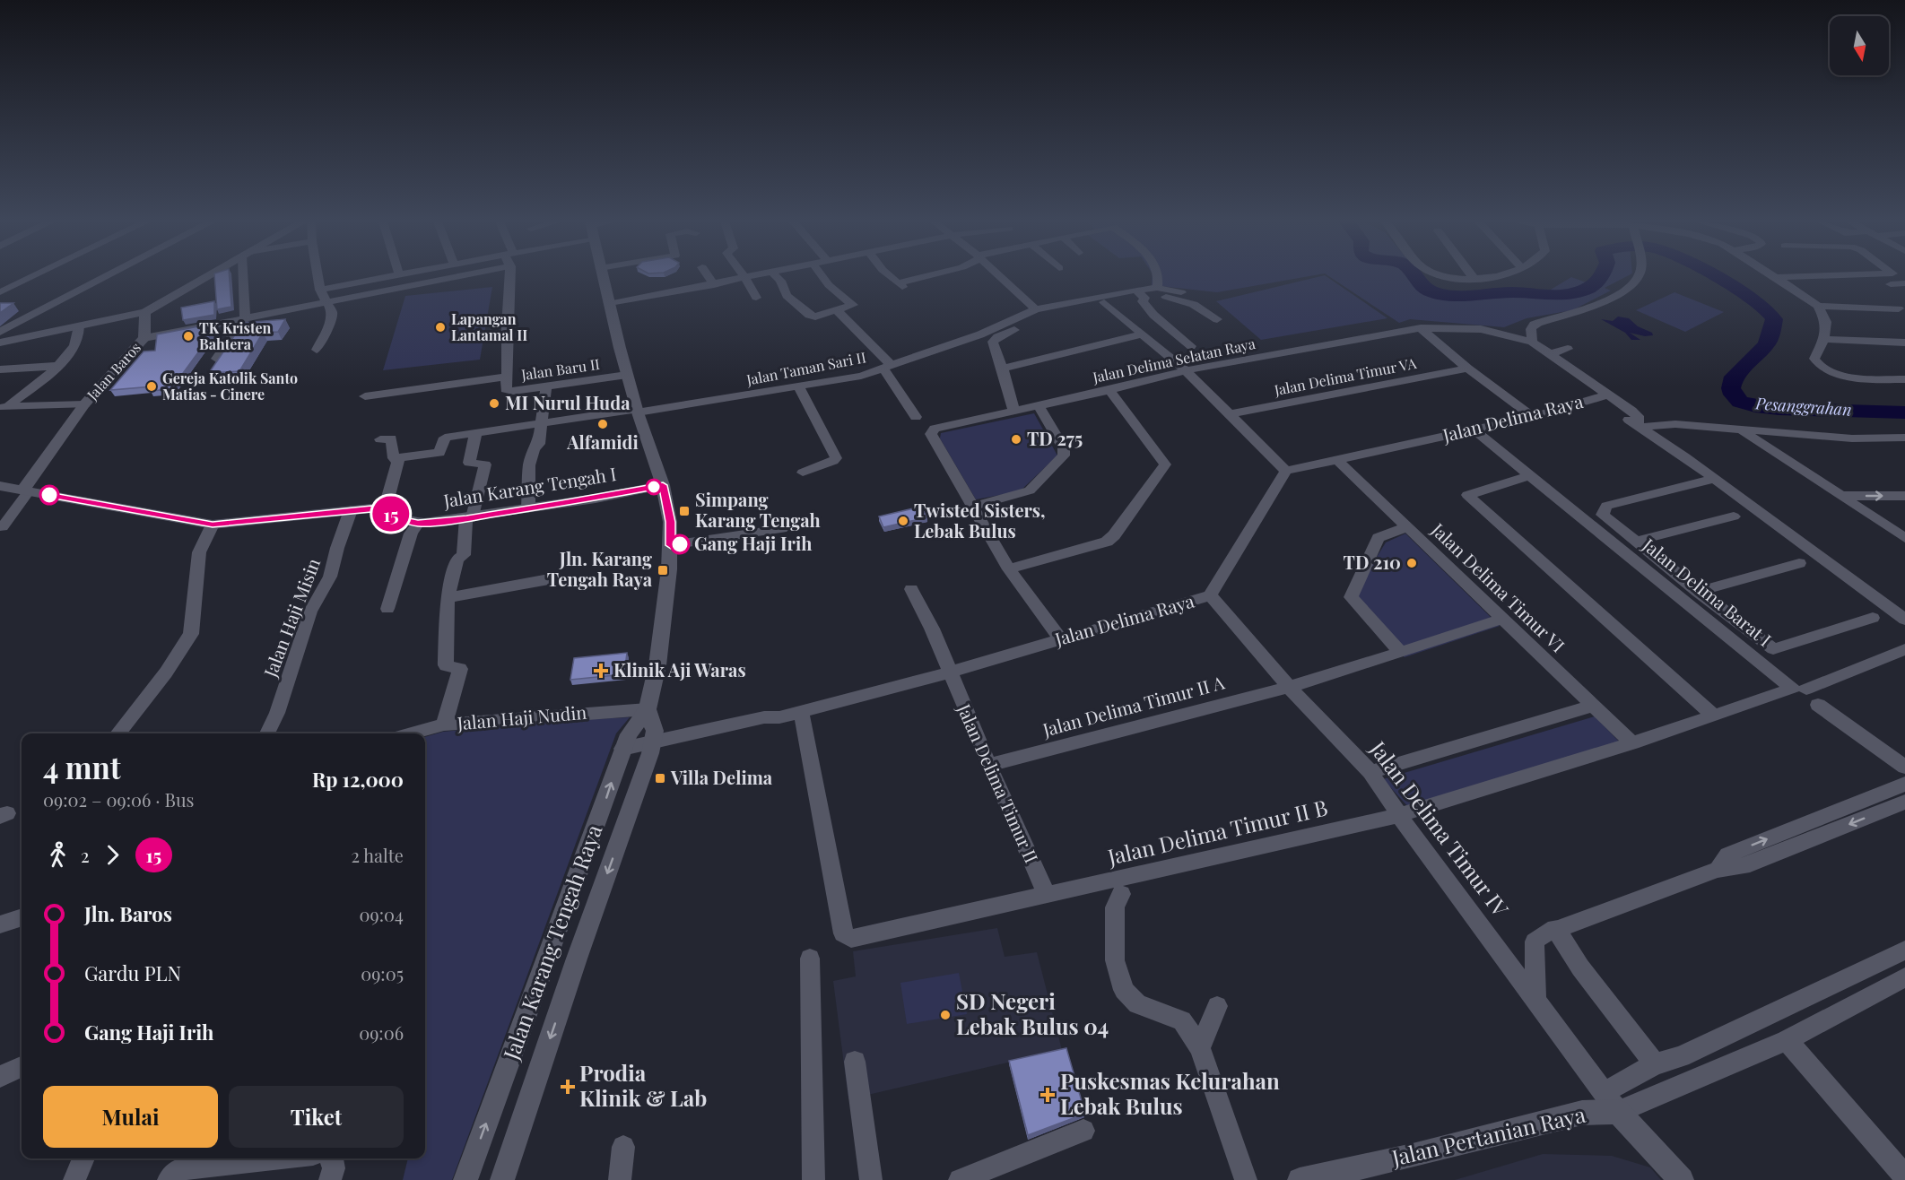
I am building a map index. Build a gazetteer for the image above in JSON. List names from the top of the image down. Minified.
{"streets":{"street":["Jalan Delima Selatan Raya","Jalan Taman Sari II","Jalan Baru II","Jalan Baros","Jalan Delima Timur VA","Jalan Delima Raya","Jalan Karang Tengah I","Jalan Delima Timur VI","Jalan Delima Barat I","Jalan Haji Misin","Jalan Delima Timur II A","Jalan Haji Nudin","Jalan Delima Timur II","Jalan Delima Timur IV","Jalan Delima Timur II B","Jalan Karang Tengah Raya","Jalan Pertanian Raya"]},"crossings":[["Jalan Delima Selatan Raya","Jalan Delima Raya"],["Jalan Taman Sari II","Jalan Karang Tengah Raya"],["Jalan Baru II","Jalan Karang Tengah Raya"],["Jalan Baros","Jalan Karang Tengah I"],["Jalan Delima Raya","Jalan Delima Timur VI"],["Jalan Delima Raya","Jalan Delima Barat I"],["Jalan Delima Raya","Jalan Delima Timur II"],["Jalan Delima Raya","Jalan Delima Timur IV"],["Jalan Delima Raya","Jalan Delima Timur II B"],["Jalan Delima Raya","Jalan Karang Tengah Raya"],["Jalan Karang Tengah I","Jalan Haji Misin"],["Jalan Karang Tengah I","Jalan Karang Tengah Raya"],["Jalan Delima Timur VI","Jalan Delima Barat I"],["Jalan Delima Timur VI","Jalan Delima Timur II A"],["Jalan Delima Timur VI","Jalan Delima Timur II B"],["Jalan Delima Barat I","Jalan Delima Timur II B"],["Jalan Delima Timur II A","Jalan Delima Timur II"],["Jalan Delima Timur II A","Jalan Delima Timur IV"],["Jalan Haji Nudin","Jalan Karang Tengah Raya"],["Jalan Delima Timur II","Jalan Delima Timur II B"],["Jalan Delima Timur IV","Jalan Delima Timur II B"],["Jalan Delima Timur IV","Jalan Pertanian Raya"]],"water":["Pesanggrahan"],"places":{"other":["Lapangan Lantamal II","TK Kristen Bahtera","Gereja Katolik Santo Matias - Cinere","MI Nurul Huda","Alfamidi","TD 275","Twisted Sisters, Lebak Bulus","Gang Haji Irih","TD 210","SD Negeri Lebak Bulus 04"],"transit":["Simpang Karang Tengah","Jln. Karang Tengah Raya","Villa Delima"],"health":["Klinik Aji Waras","Prodia Klinik & Lab","Puskesmas Kelurahan Lebak Bulus"]},"lines":["bus line 15"],"north":"bottom","page":{"on_map":"15","heading":["4 mnt","09:02 – 09:06 · Bus","Rp 12,000"],"legs":["2","15","2 halte"],"list":[{"name":"Jln. Baros","value":"09:04"},{"name":"Gardu PLN","value":"09:05"},{"name":"Gang Haji Irih","value":"09:06"}],"buttons":["Mulai","Tiket"]}}
